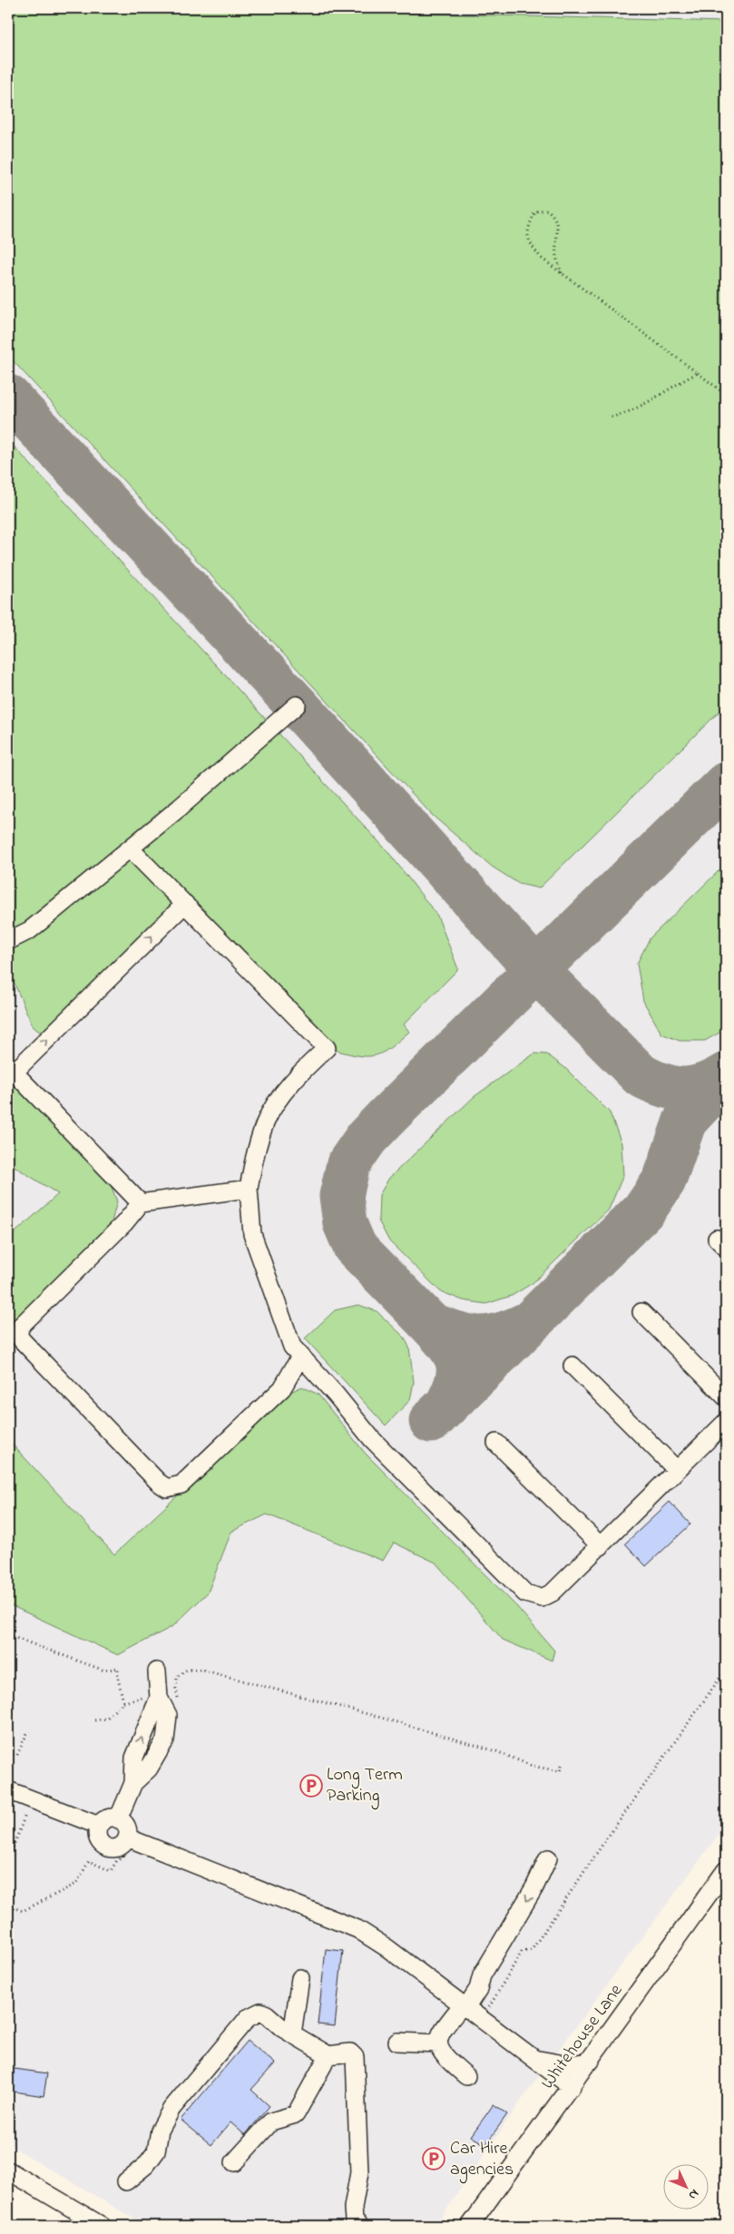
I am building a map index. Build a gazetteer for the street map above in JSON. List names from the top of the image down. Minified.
{"streets":{"street":["Whitehouse Lane"]},"places":{"parking":["Long Term Parking","Car Hire agencies"]},"north":"bottom right"}
